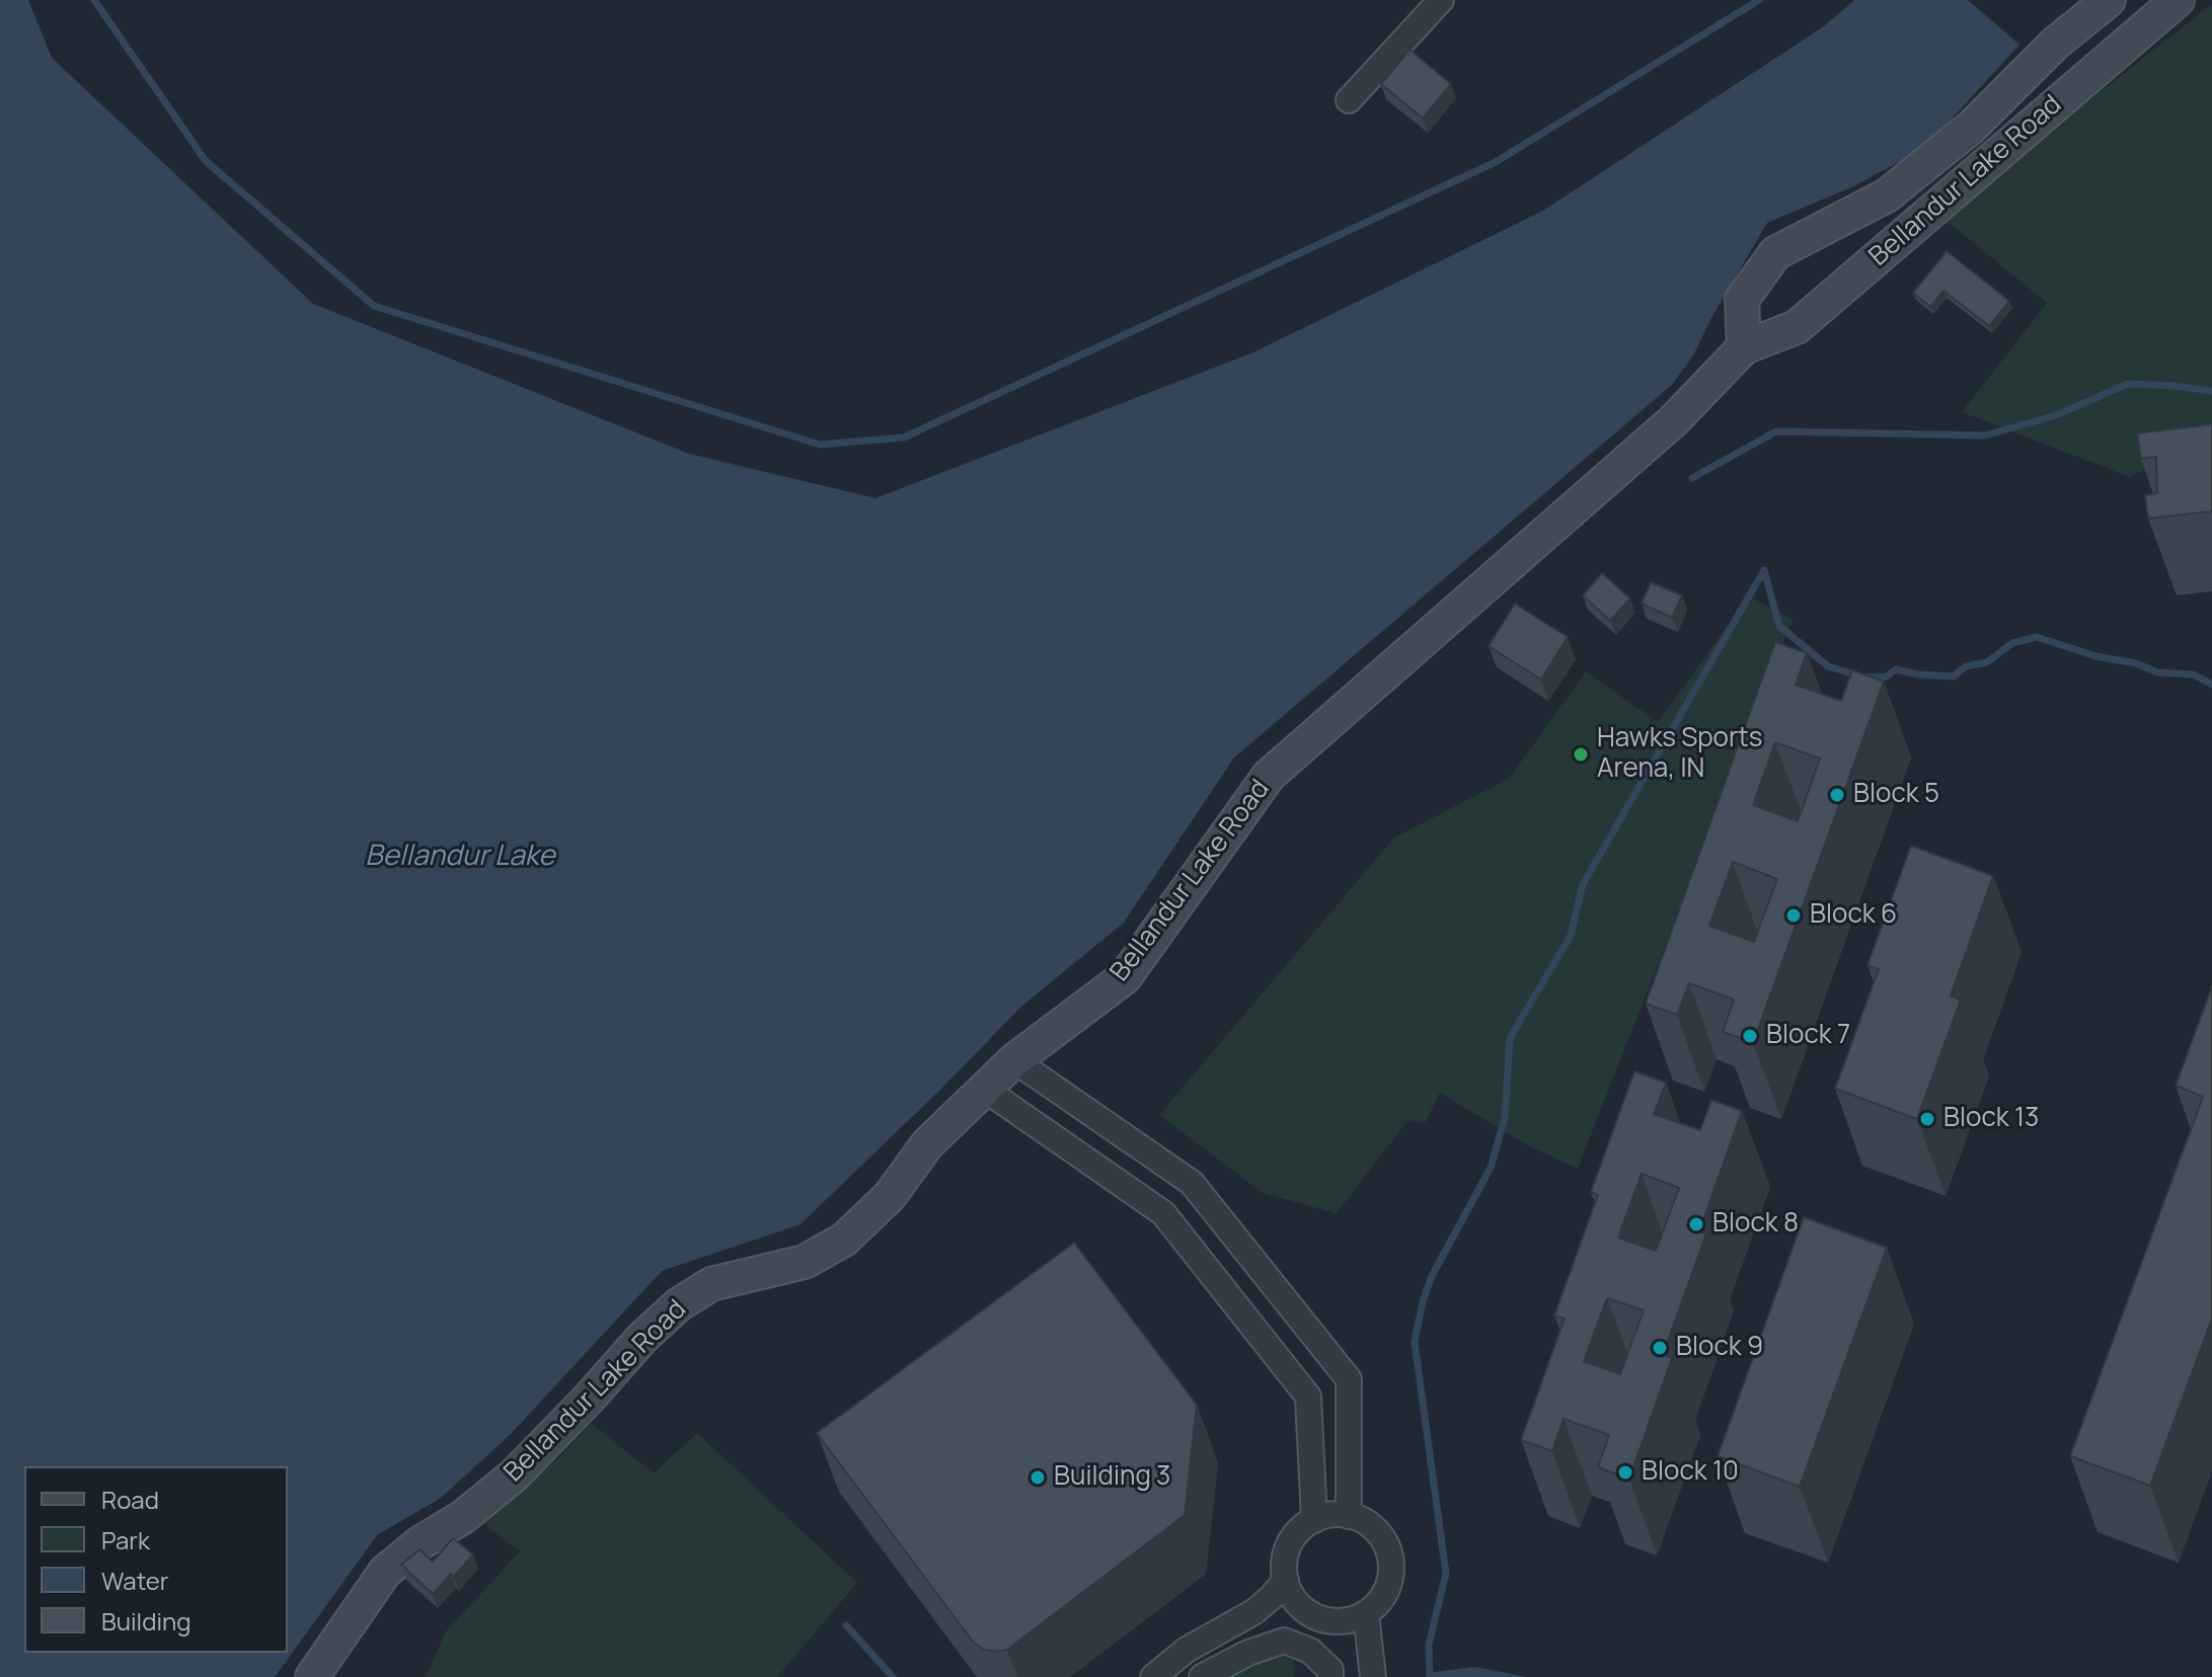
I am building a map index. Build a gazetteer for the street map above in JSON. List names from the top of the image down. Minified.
{"streets":{"street":["Bellandur Lake Road"]},"water":["Bellandur Lake"],"places":["Hawks Sports Arena, IN","Block 5","Block 6","Block 7","Block 13","Block 8","Block 9","Block 10","Building 3"],"legend":["Road","Park","Water","Building"]}
